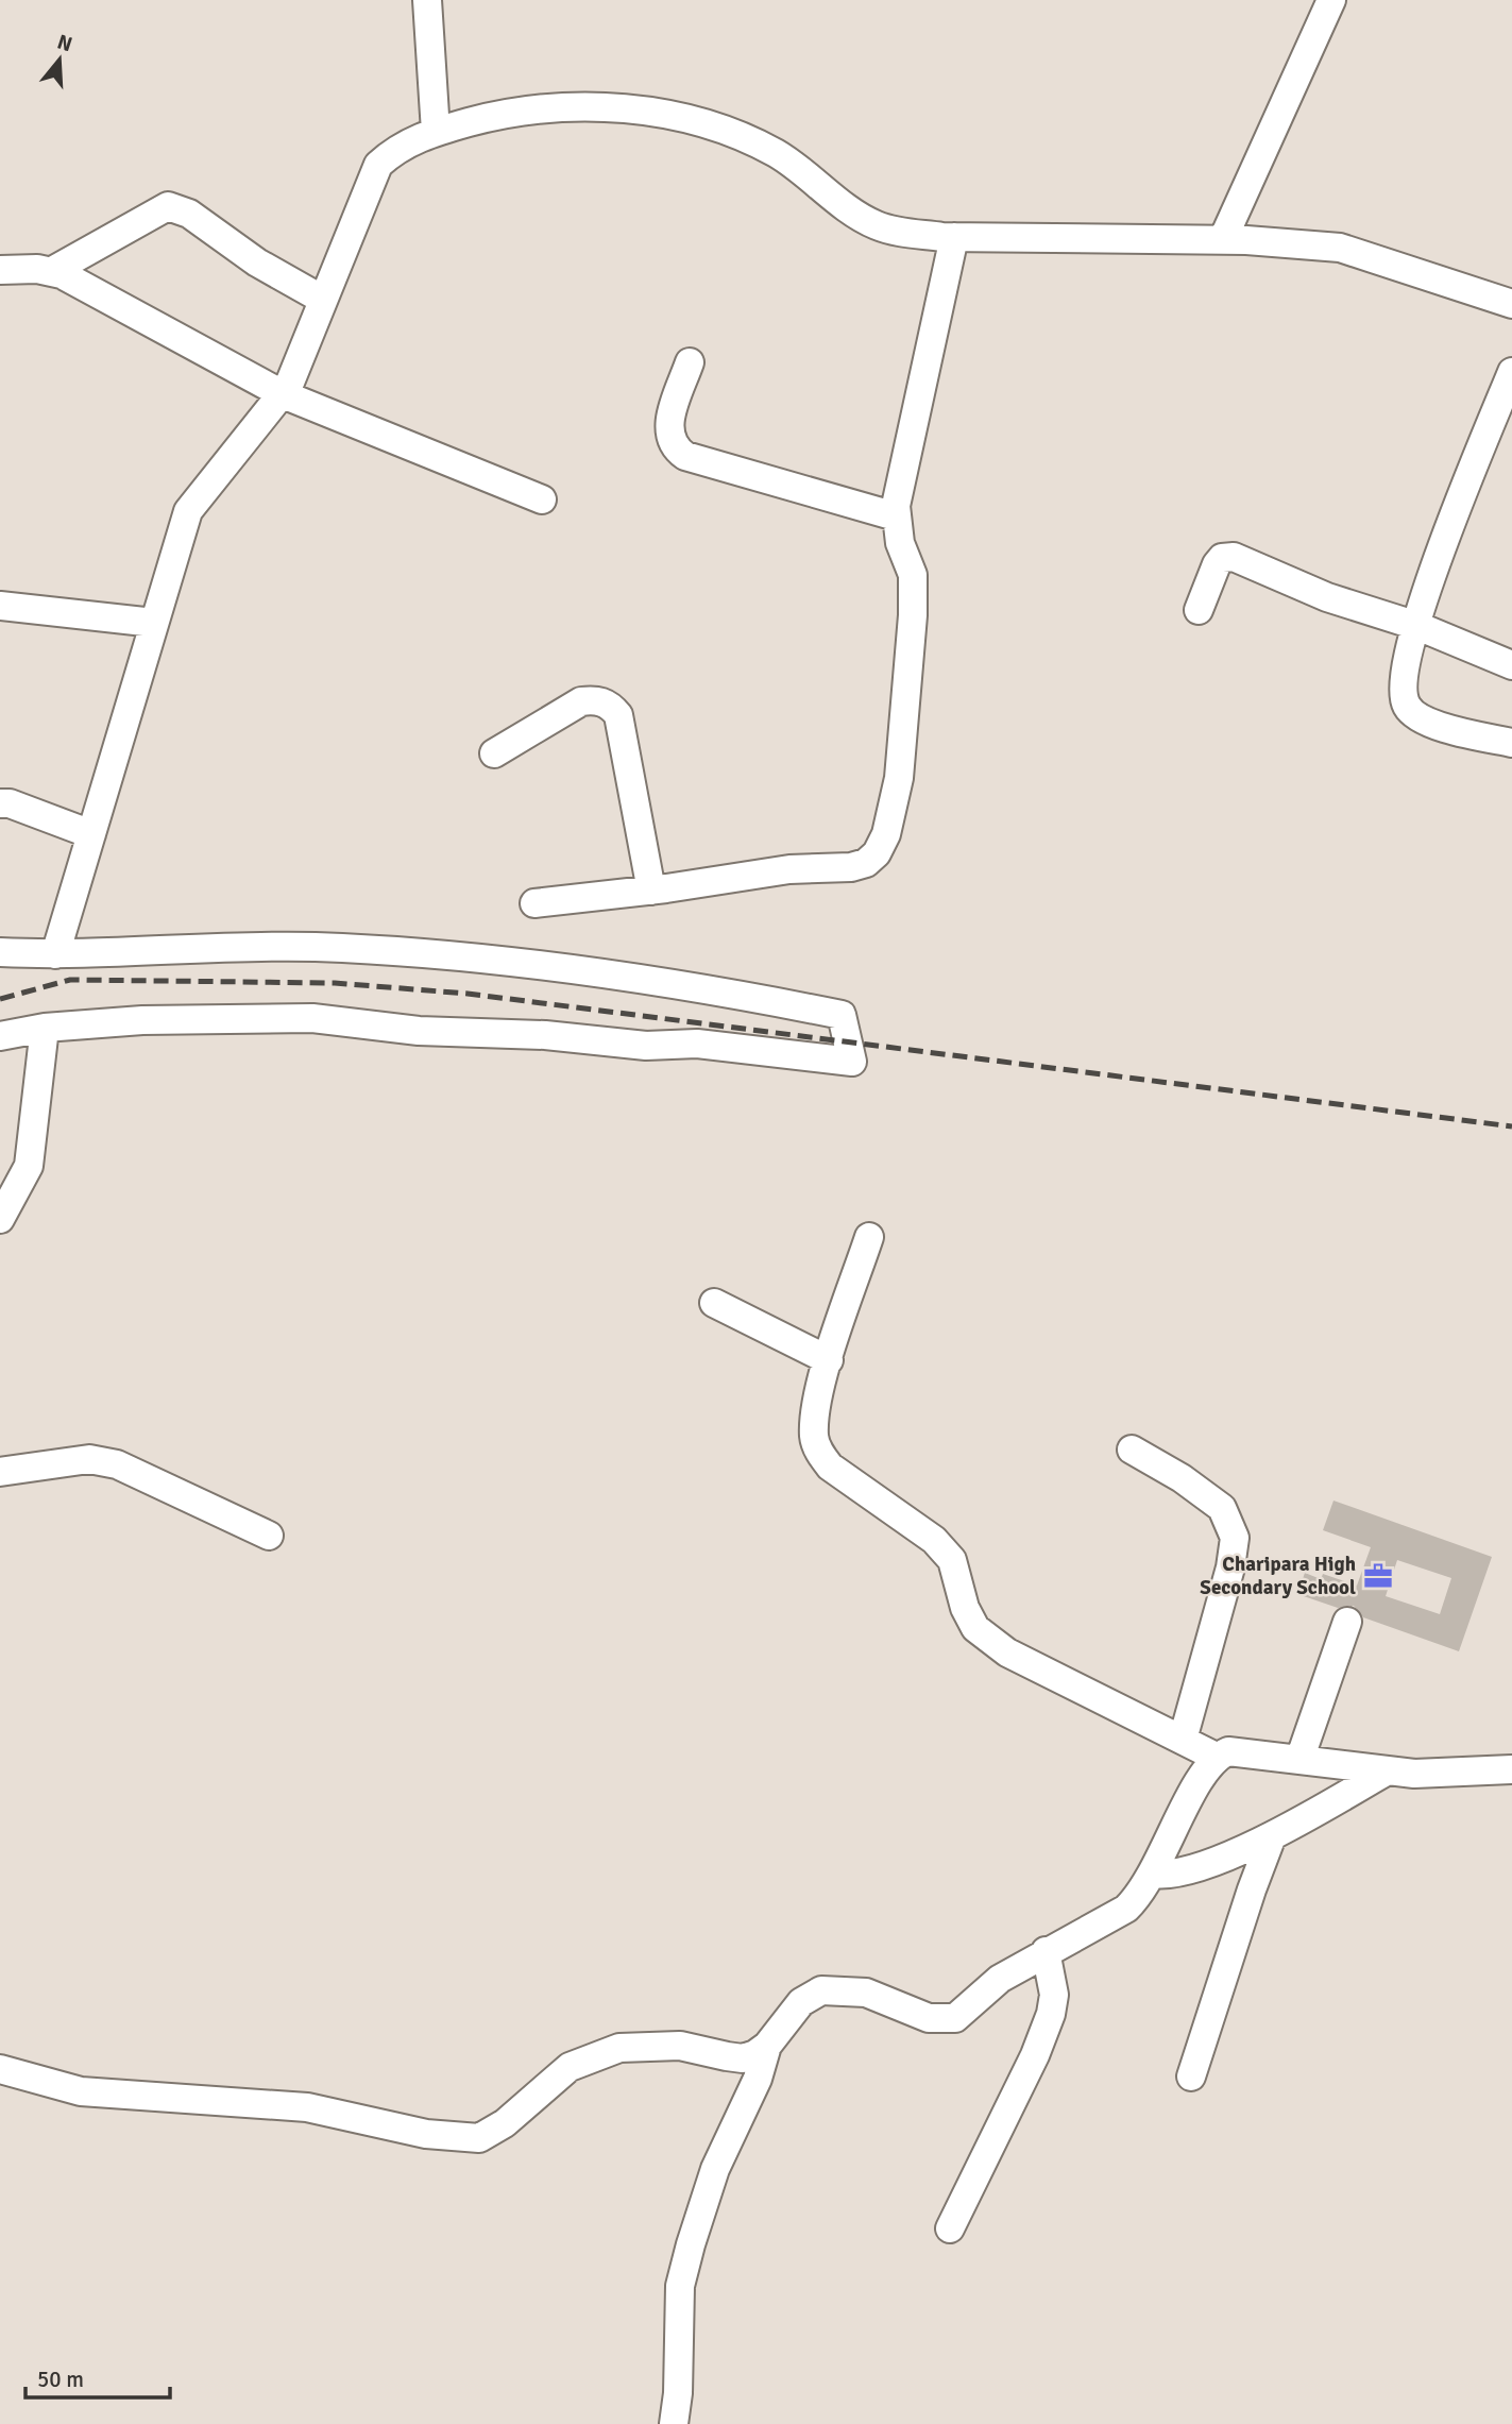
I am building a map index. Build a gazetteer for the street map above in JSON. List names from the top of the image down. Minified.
{"places":{"office":["Charipara High Secondary School"]},"scale_bar":"50 m","north":"top"}
